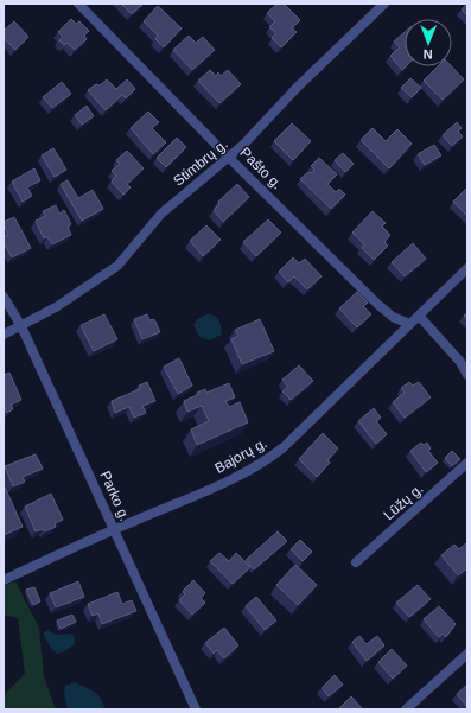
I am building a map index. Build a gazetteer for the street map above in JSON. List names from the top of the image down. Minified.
{"streets":{"street":["Stimbrų g.","Pašto g.","Bajorų g.","Parko g.","Lūžų g."]},"crossings":[["Stimbrų g.","Pašto g."],["Stimbrų g.","Parko g."],["Pašto g.","Bajorų g."],["Bajorų g.","Parko g."]],"north":"bottom"}
